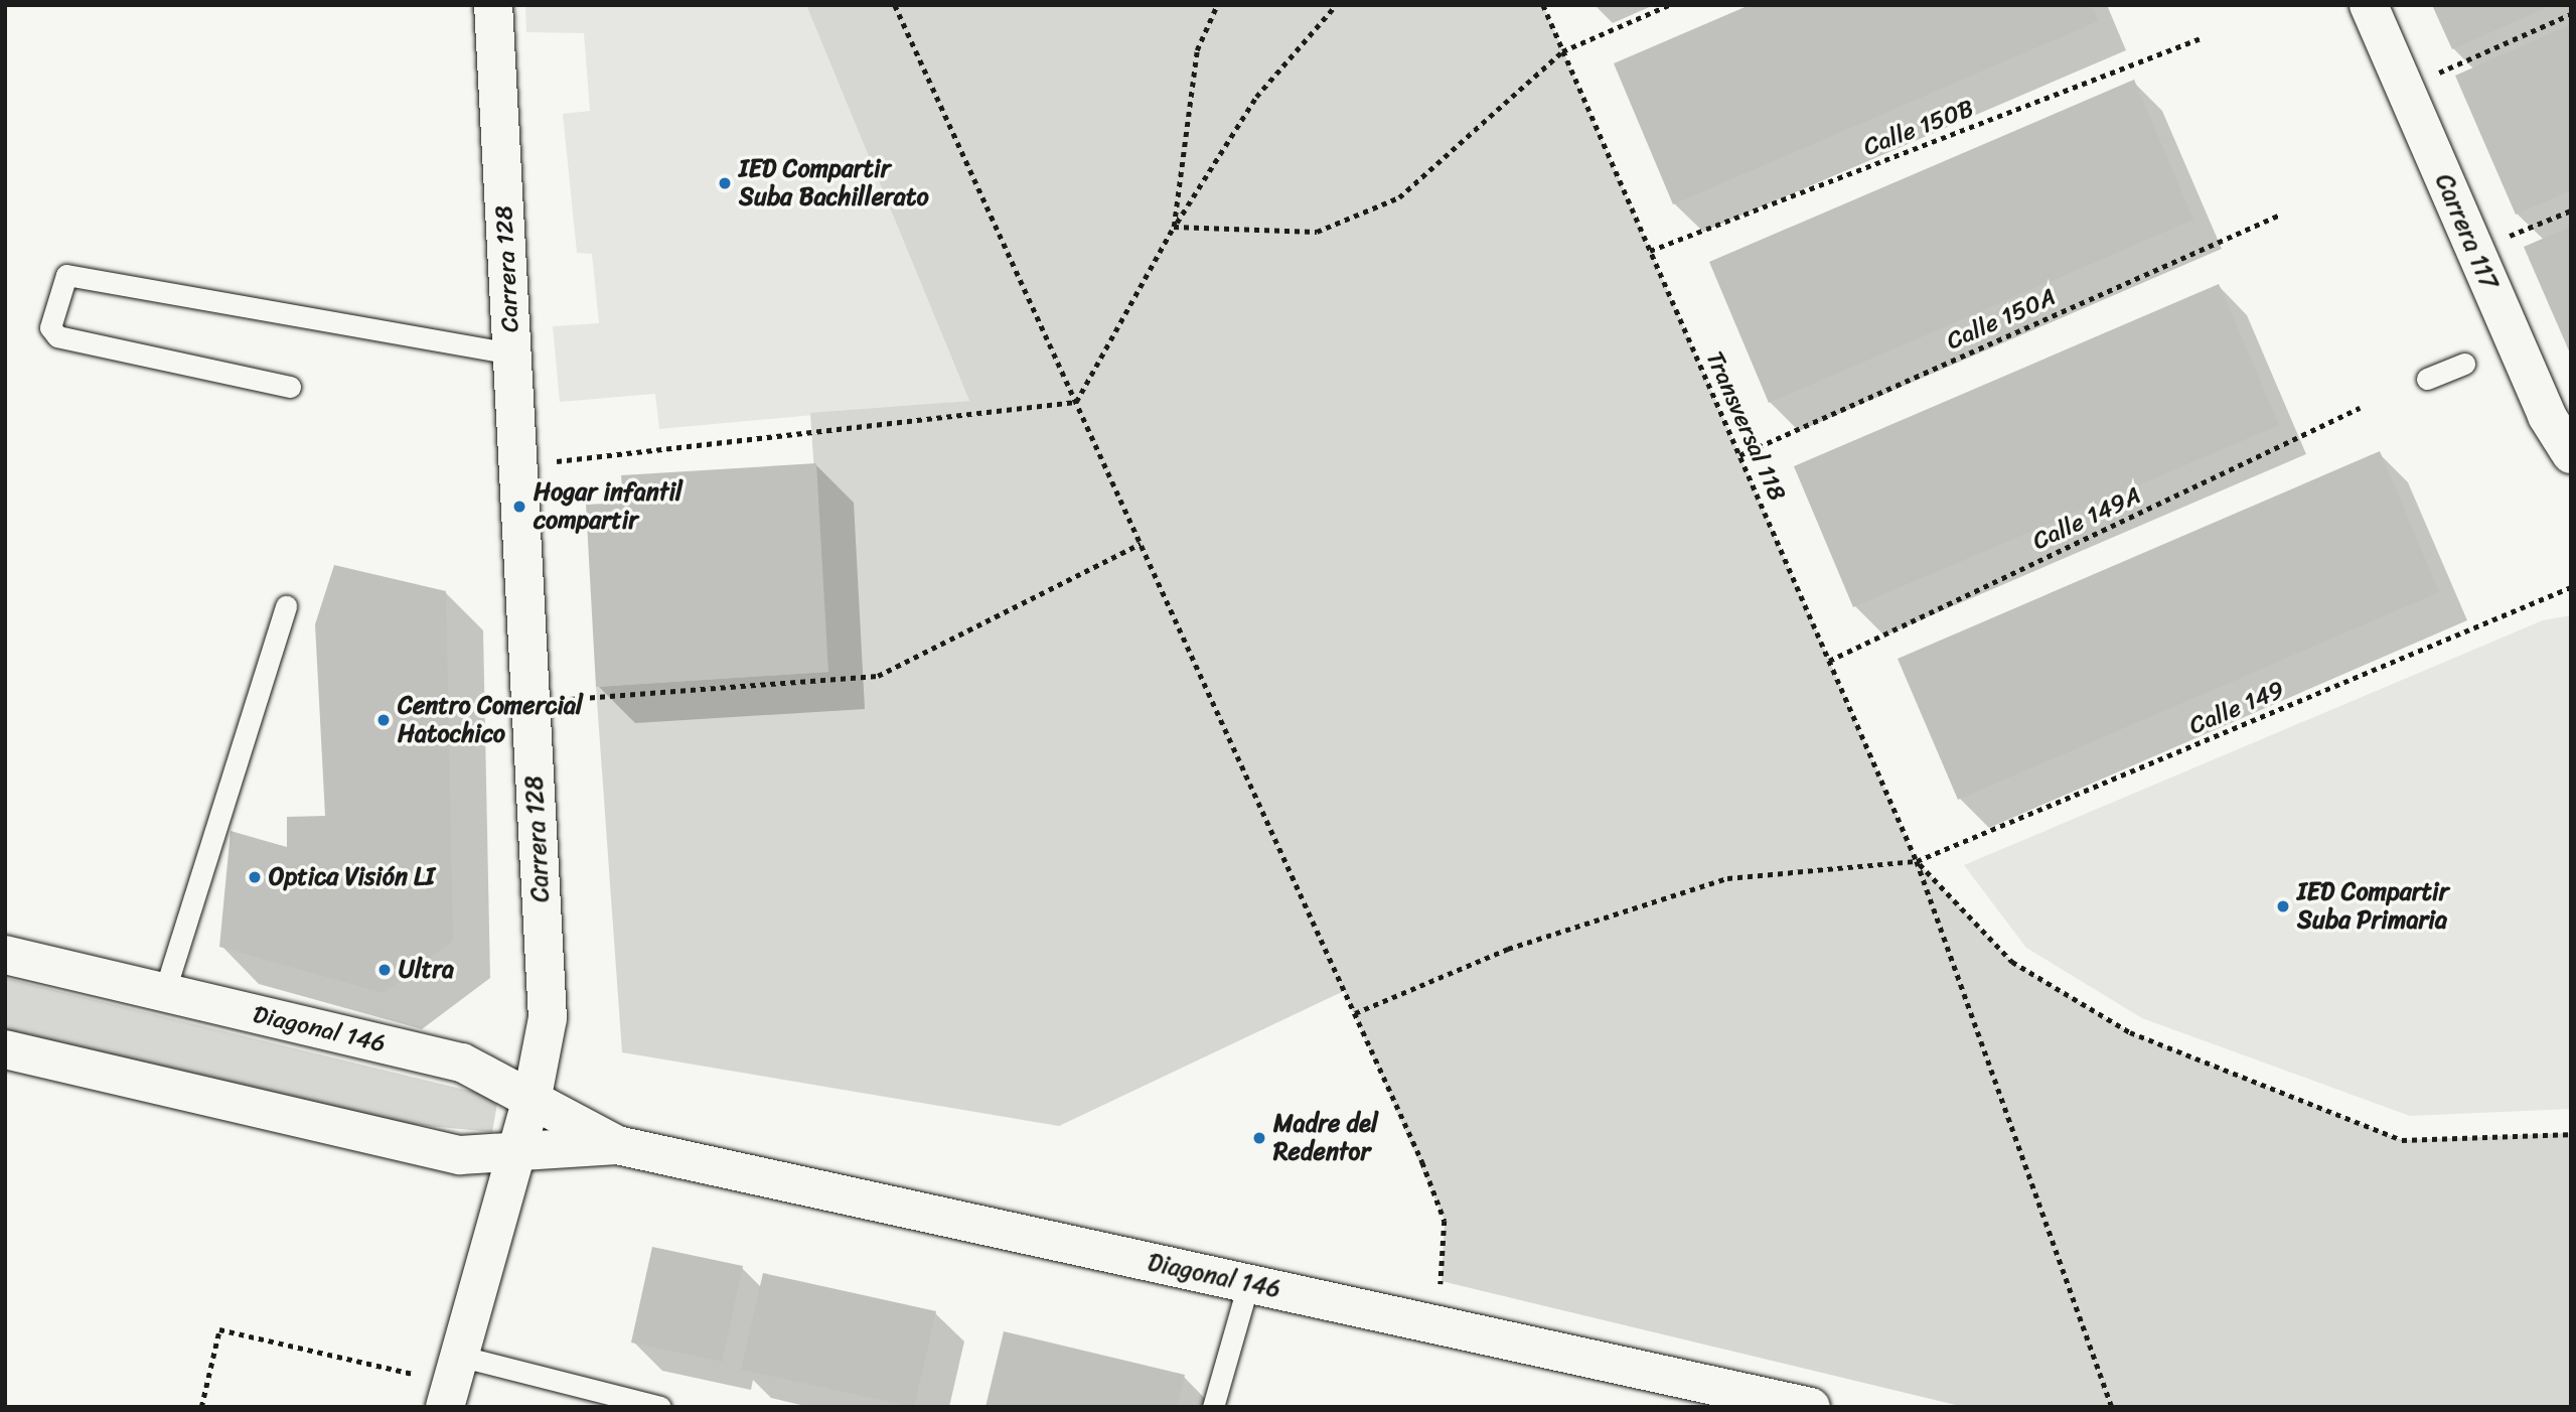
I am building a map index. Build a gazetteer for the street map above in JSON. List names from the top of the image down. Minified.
{"streets":{"street":["Carrera 117","Carrera 128","Diagonal 146"],"path":["Calle 150B","Calle 150A","Transversal 118","Calle 149A","Calle 149"]},"crossings":[["Calle 150B","Transversal 118"],["Carrera 128","Diagonal 146"],["Calle 150A","Transversal 118"],["Transversal 118","Calle 149A"],["Transversal 118","Calle 149"]],"places":["IED Compartir Suba Bachillerato","Hogar infantil compartir","Centro Comercial Hatochico","Optica Visión LI","IED Compartir Suba Primaria","Ultra","Madre del Redentor"]}
